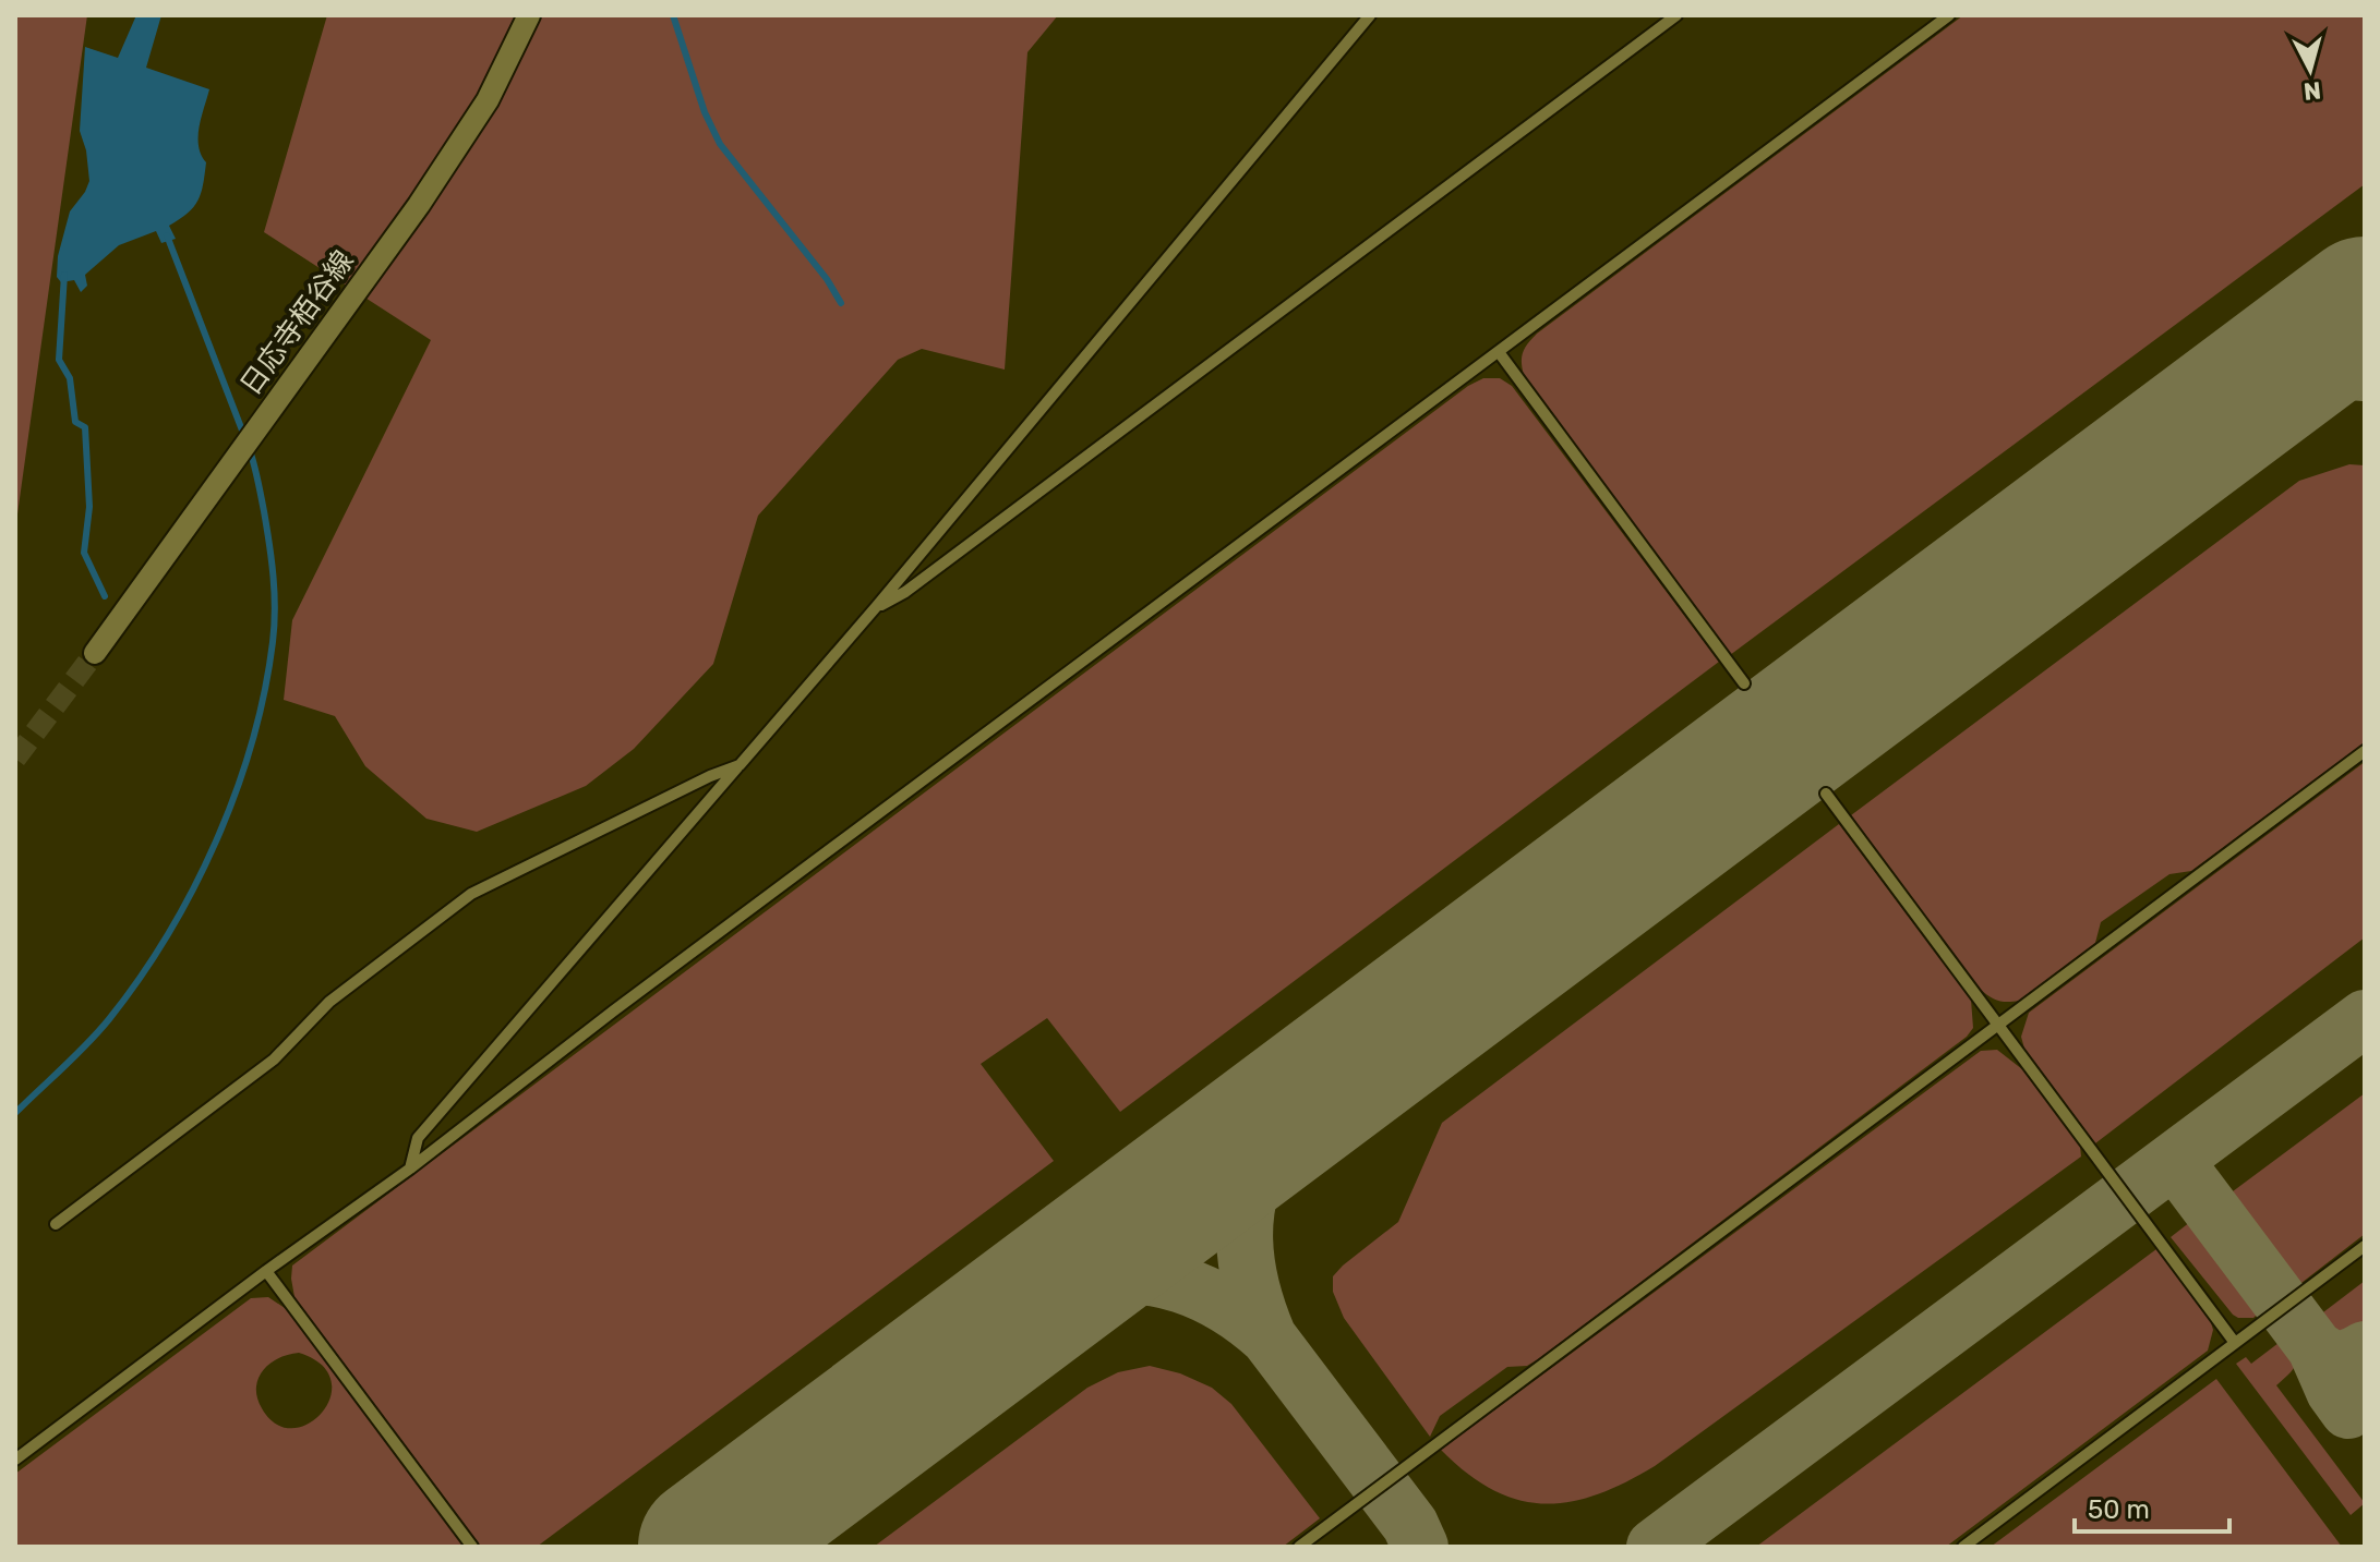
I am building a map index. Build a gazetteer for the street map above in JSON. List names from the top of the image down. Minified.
{"streets":{"main road":["日応寺栢谷線"]},"scale_bar":"50 m","north":"bottom"}
